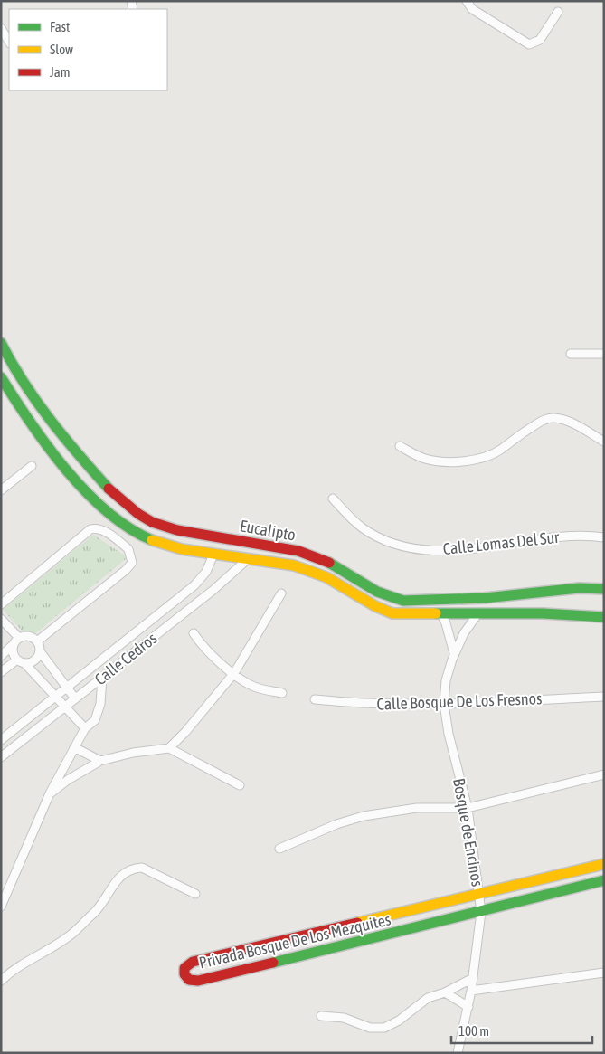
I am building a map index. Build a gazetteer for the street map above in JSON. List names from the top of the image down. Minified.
{"streets":{"street":["Eucalipto","Calle Lomas Del Sur","Calle Cedros","Calle Bosque De Los Fresnos","Bosque de Encinos","Privada Bosque De Los Mezquites"]},"crossings":[["Eucalipto","Calle Cedros"],["Eucalipto","Bosque de Encinos"],["Calle Bosque De Los Fresnos","Bosque de Encinos"],["Bosque de Encinos","Privada Bosque De Los Mezquites"]],"legend":["Fast","Slow","Jam"],"scale_bar":"100 m"}
